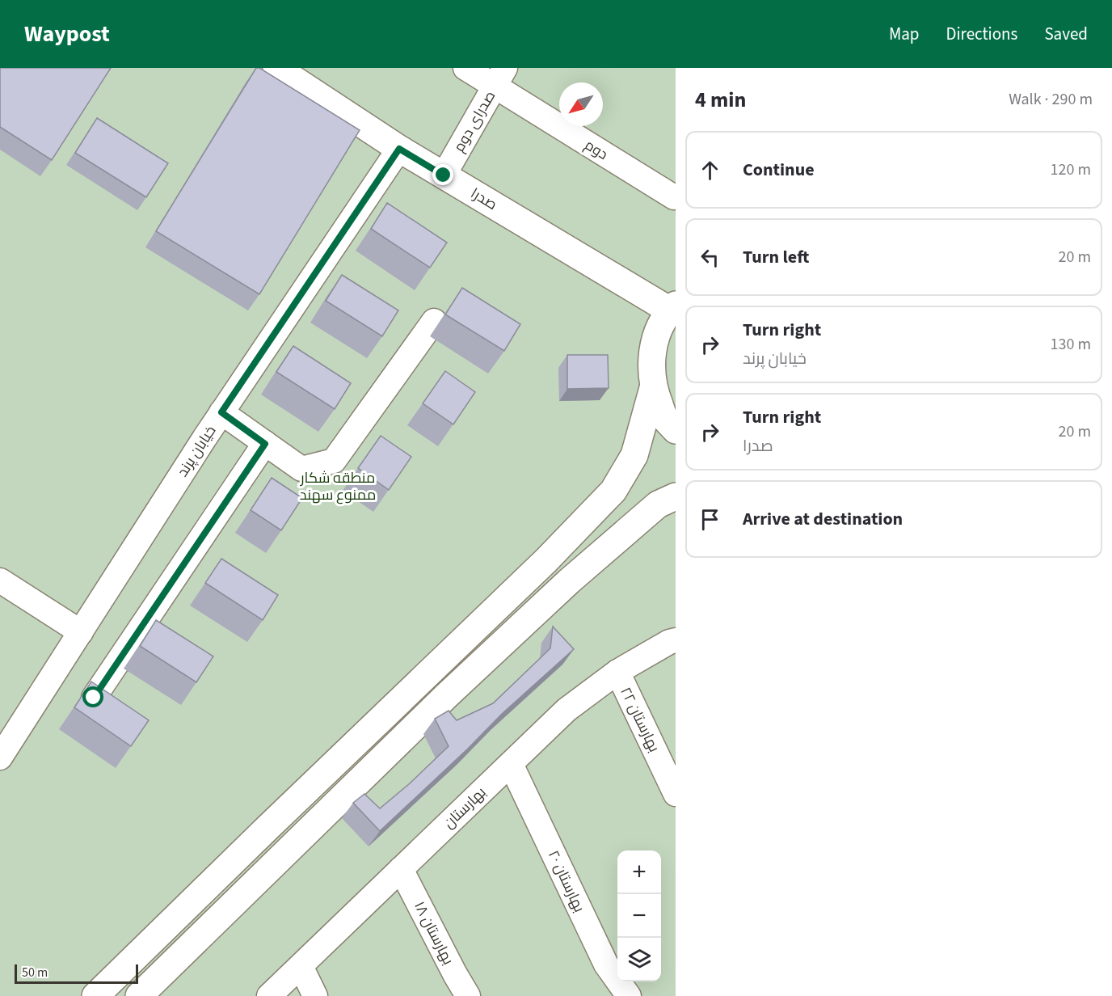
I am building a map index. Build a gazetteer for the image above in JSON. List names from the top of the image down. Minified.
{"streets":{"main road":["صدرا"],"street":["صدرای دوم","دوم","خیابان پرند","بهارستان ۲۲","بهارستان","بهارستان ۲۰","بهارستان ۱۸"]},"crossings":[["صدرای دوم","دوم"],["صدرای دوم","صدرا"],["صدرا","خیابان پرند"],["بهارستان ۲۲","بهارستان"],["بهارستان","بهارستان ۲۰"],["بهارستان","بهارستان ۱۸"]],"parks":["منطقه شکار ممنوع سهند"],"scale_bar":"50 m","north":"bottom left","page":{"header":"Waypost","nav":["Map","Directions","Saved"],"heading":["4 min","Walk · 290 m"],"list":[["Continue","120 m"],["Turn left","20 m"],["Turn right","خیابان پرند","130 m"],["Turn right","صدرا","20 m"],"Arrive at destination"],"map_buttons":["+","−"],"scale":"50 m"}}
